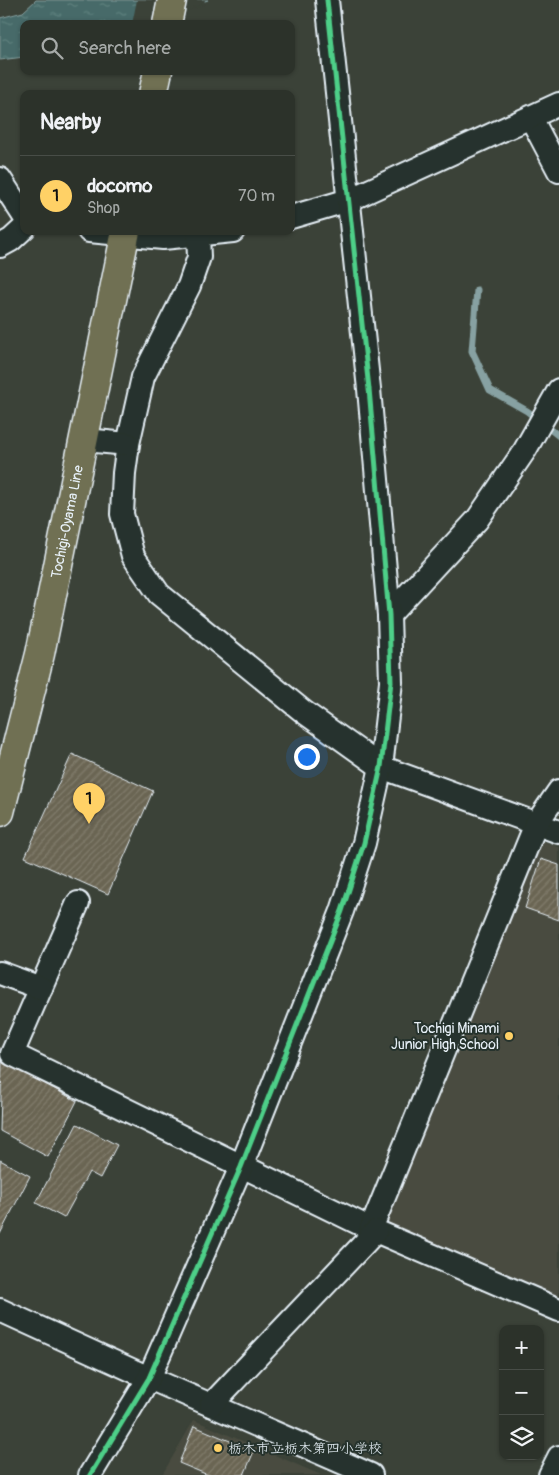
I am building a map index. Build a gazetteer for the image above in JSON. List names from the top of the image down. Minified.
{"streets":{"main road":["Tochigi-Oyama Line"]},"places":["Tochigi Minami Junior High School","栃木市立栃木第四小学校"],"page":{"search":"Search here","heading":"Nearby","list":[{"mark":"1","name":"docomo","note":"Shop","value":"70 m"}],"pins":"1","map_buttons":["+","−"]}}
